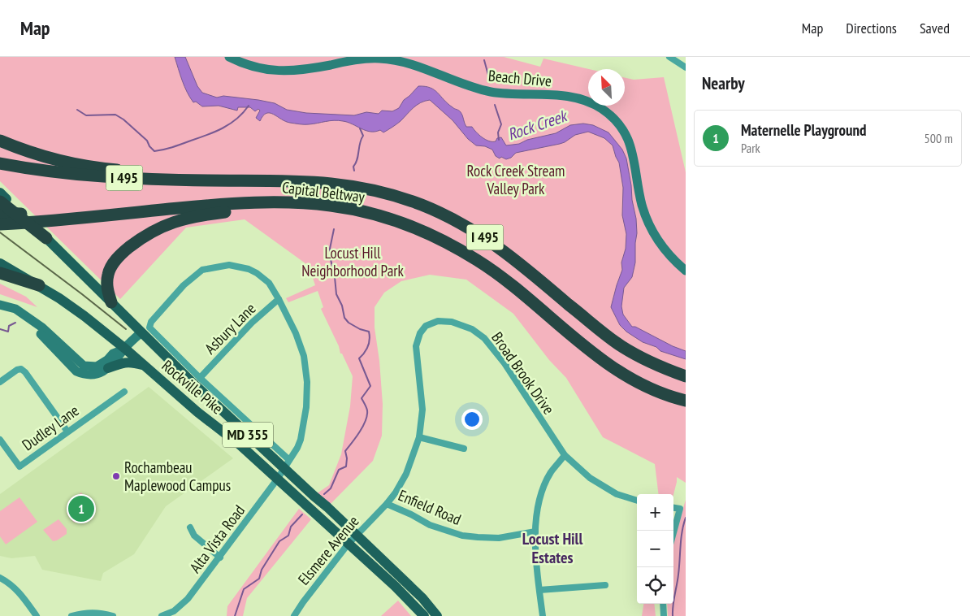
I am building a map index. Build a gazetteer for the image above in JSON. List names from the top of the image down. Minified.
{"streets":{"highway":["I 495","Capital Beltway"],"main road":["Rockville Pike","MD 355"],"street":["Beach Drive","Asbury Lane","Broad Brook Drive","Dudley Lane","Enfield Road","Alta Vista Road","Elsmere Avenue"]},"crossings":[["Asbury Lane","Rockville Pike"],["Asbury Lane","Alta Vista Road"],["Broad Brook Drive","Enfield Road"],["Broad Brook Drive","Elsmere Avenue"],["Rockville Pike","Alta Vista Road"],["Rockville Pike","Elsmere Avenue"],["Enfield Road","Elsmere Avenue"]],"districts":["Locust Hill Estates"],"water":["Rock Creek"],"parks":["Rock Creek Stream Valley Park","Locust Hill Neighborhood Park"],"places":["Rochambeau Maplewood Campus"],"north":"top left","page":{"header":"Map","nav":["Map","Directions","Saved"],"heading":"Nearby","list":[{"mark":"1","name":"Maternelle Playground","note":"Park","value":"500 m"}],"map_buttons":["+","−"],"pins":"1"}}
